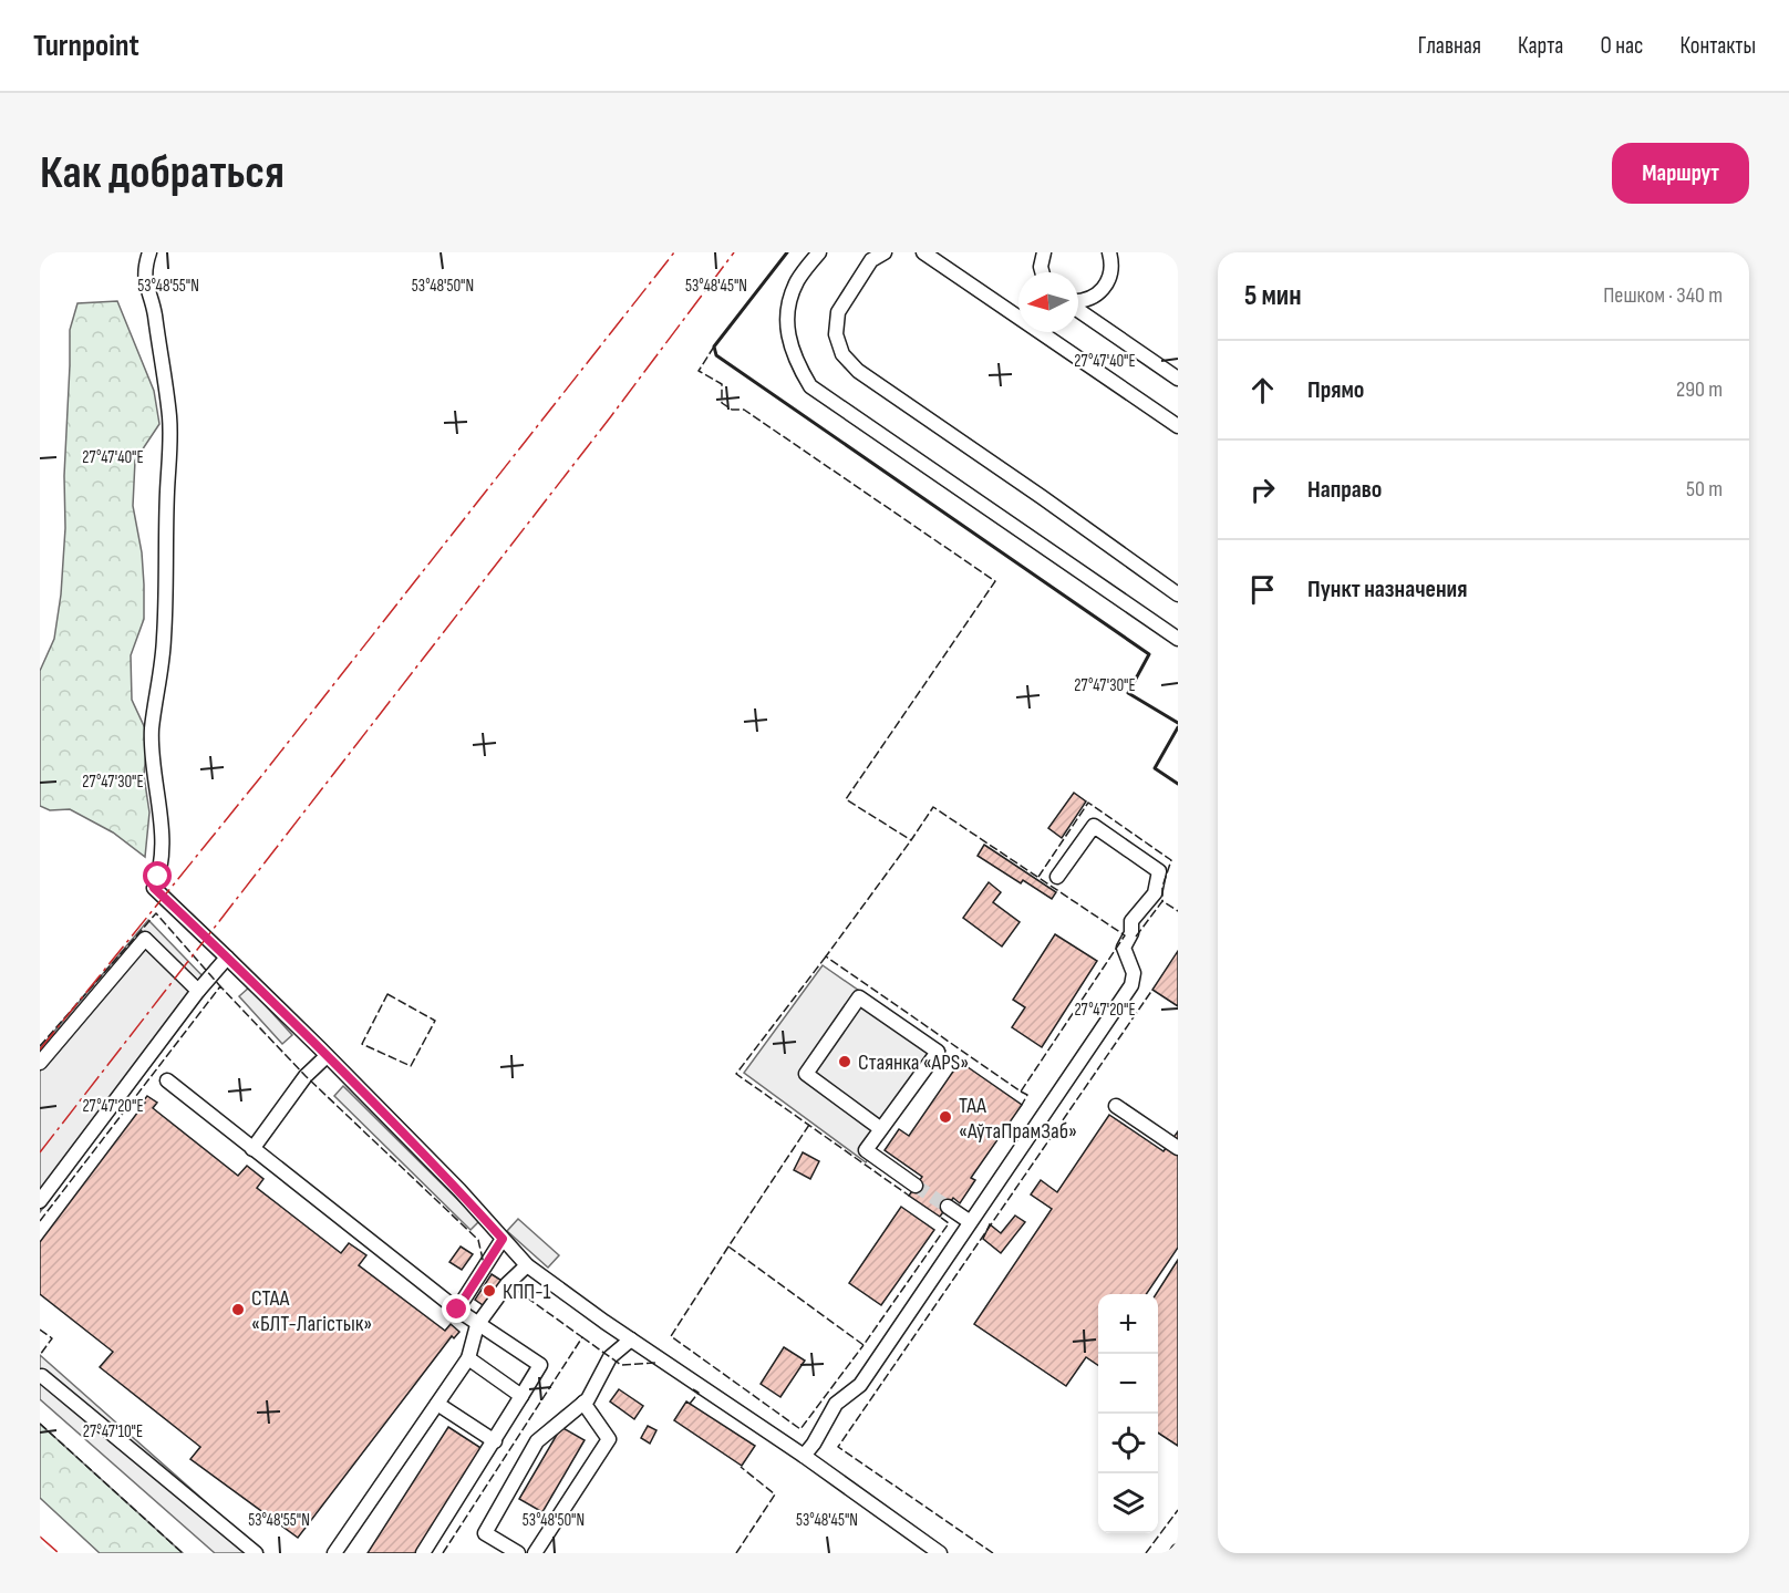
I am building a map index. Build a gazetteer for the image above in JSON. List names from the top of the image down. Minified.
{"places":["Стаянка «APS»","ТАА «АўтаПрамЗаб»","КПП-1","СТАА «БЛТ-Лагістык»"],"north":"left","page":{"header":"Turnpoint","nav":["Главная","Карта","О нас","Контакты"],"buttons":"Маршрут","title":"Как добраться","heading":["5 мин","Пешком · 340 m"],"list":[["Прямо","290 m"],["Направо","50 m"],"Пункт назначения"],"map_buttons":["+","−"]},"coordinates":["53°48'55\"N","53°48'50\"N","53°48'45\"N","27°47'40\"E","27°47'30\"E","27°47'20\"E","27°47'10\"E"]}
